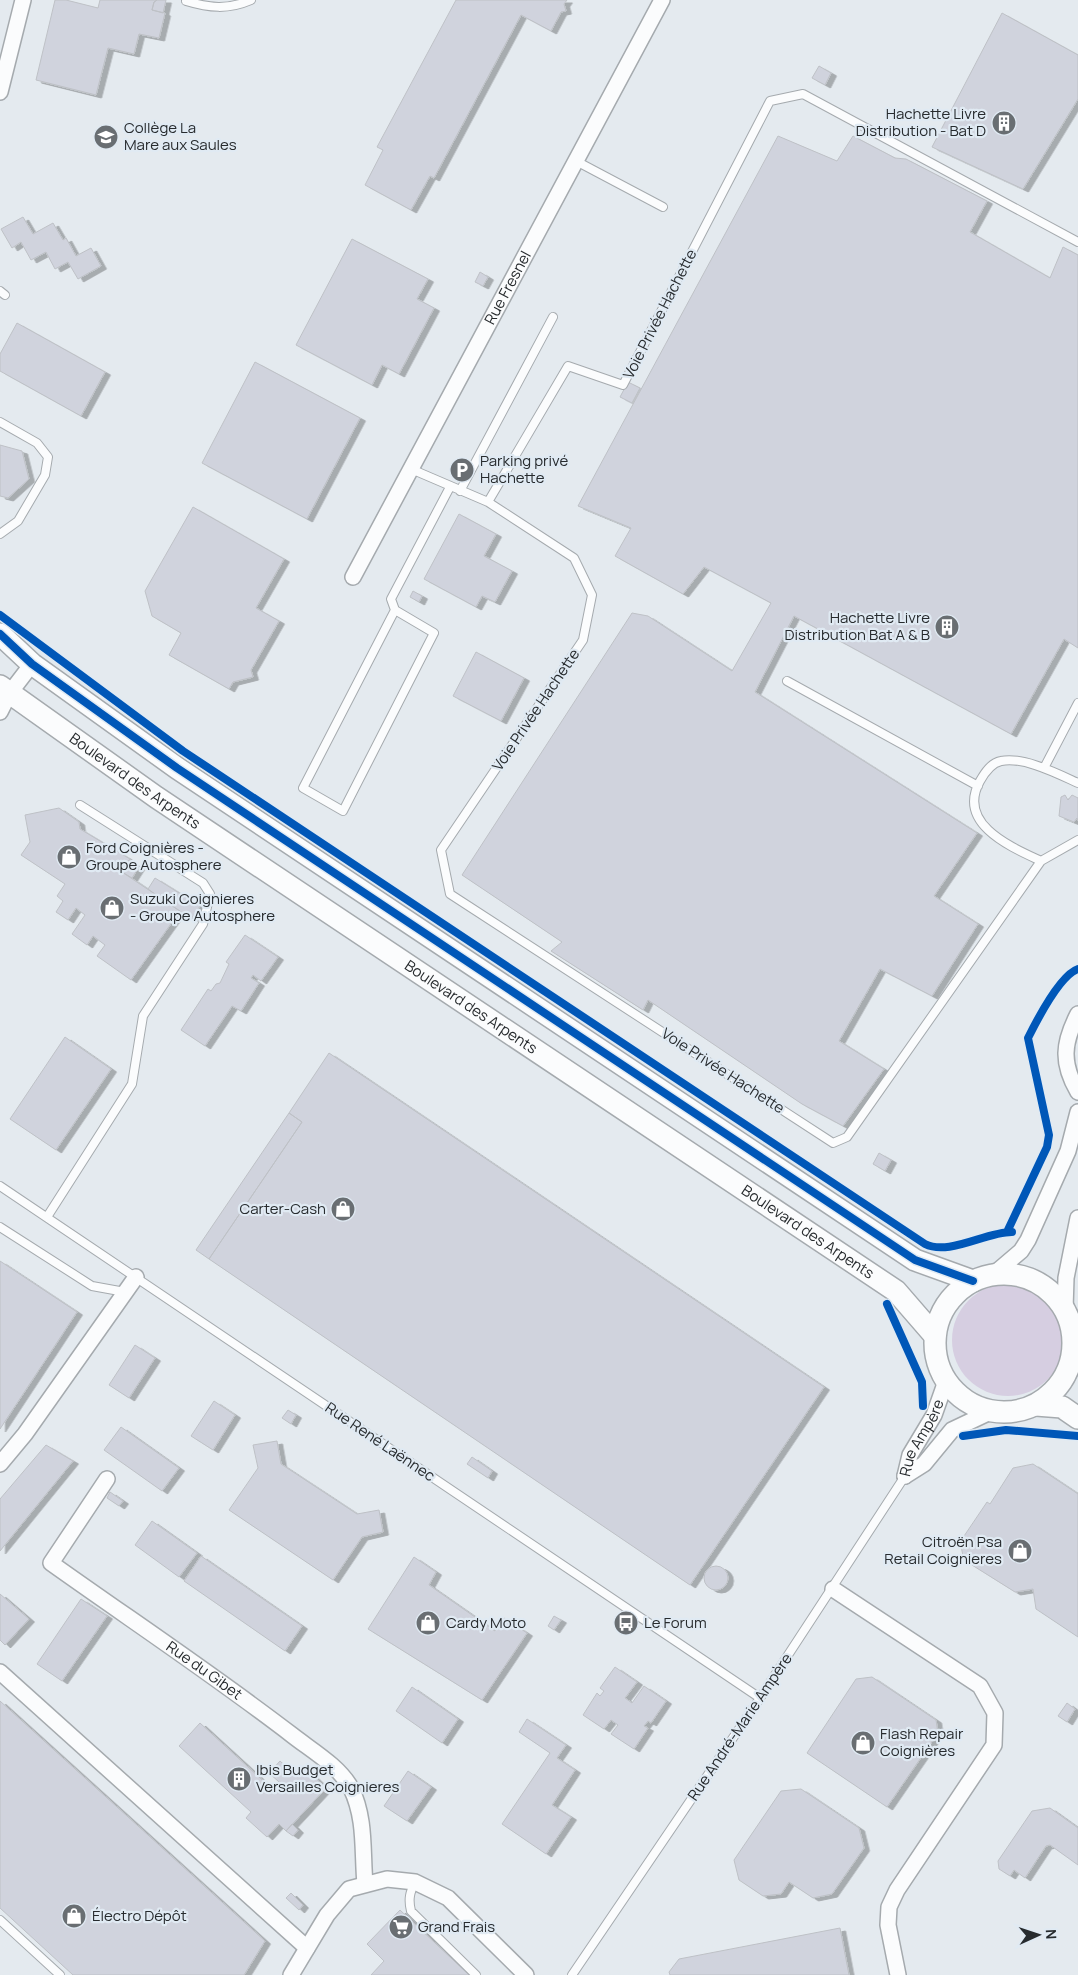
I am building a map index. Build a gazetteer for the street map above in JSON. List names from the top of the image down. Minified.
{"streets":{"street":["Rue Fresnel","Boulevard des Arpents","Rue Ampère","Rue du Gibet"],"lane":["Voie Privée Hachette","Rue René Laënnec","Rue André-Marie Ampère"]},"crossings":[["Boulevard des Arpents","Rue Ampère"],["Rue Ampère","Rue André-Marie Ampère"],["Rue René Laënnec","Rue André-Marie Ampère"]],"places":{"building":["Hachette Livre Distribution - Bat D","Hachette Livre Distribution Bat A & B","Ibis Budget Versailles Coignieres"],"school or university":["Collège La Mare aux Saules"],"parking":["Parking privé Hachette"],"shop":["Ford Coignières - Groupe Autosphere","Suzuki Coignieres - Groupe Autosphere","Carter-Cash","Citroën Psa Retail Coignieres","Cardy Moto","Flash Repair Coignières","Électro Dépôt"],"bus stop":["Le Forum"],"supermarket":["Grand Frais"]},"north":"right"}
